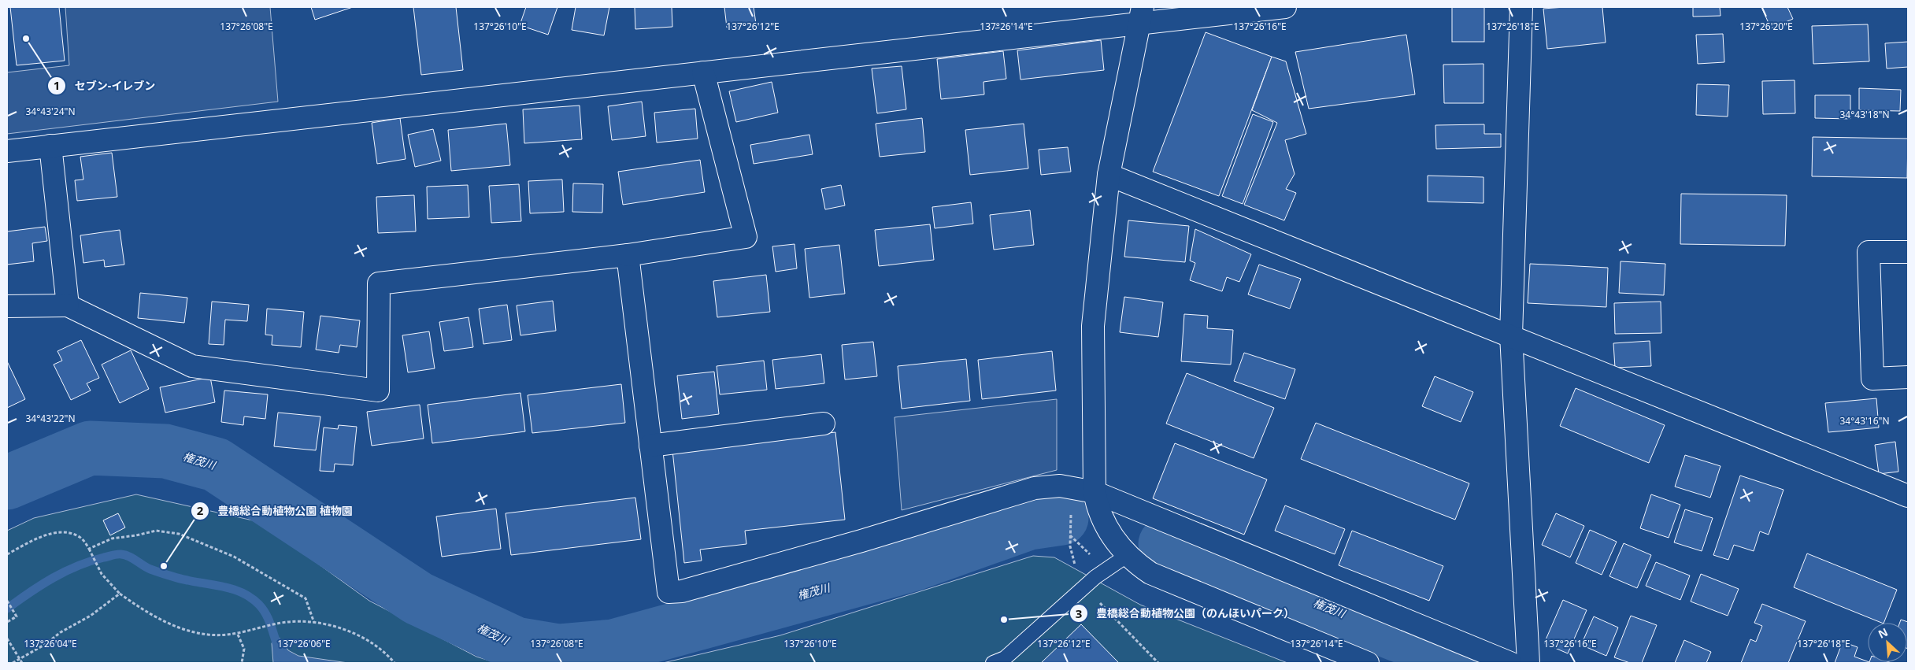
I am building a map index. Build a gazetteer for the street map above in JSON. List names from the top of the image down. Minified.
{"water":["権茂川"],"places":["セブン-イレブン","豊橋総合動植物公園 植物園","豊橋総合動植物公園（のんほいパーク）"],"north":"top left","coordinates":["137°26'08\"E","137°26'10\"E","137°26'12\"E","137°26'16\"E","137°26'18\"E","137°26'20\"E","137°26'14\"E","34°43'24\"N","34°43'18\"N","34°43'22\"N","34°43'16\"N","137°26'04\"E","137°26'06\"E"]}
